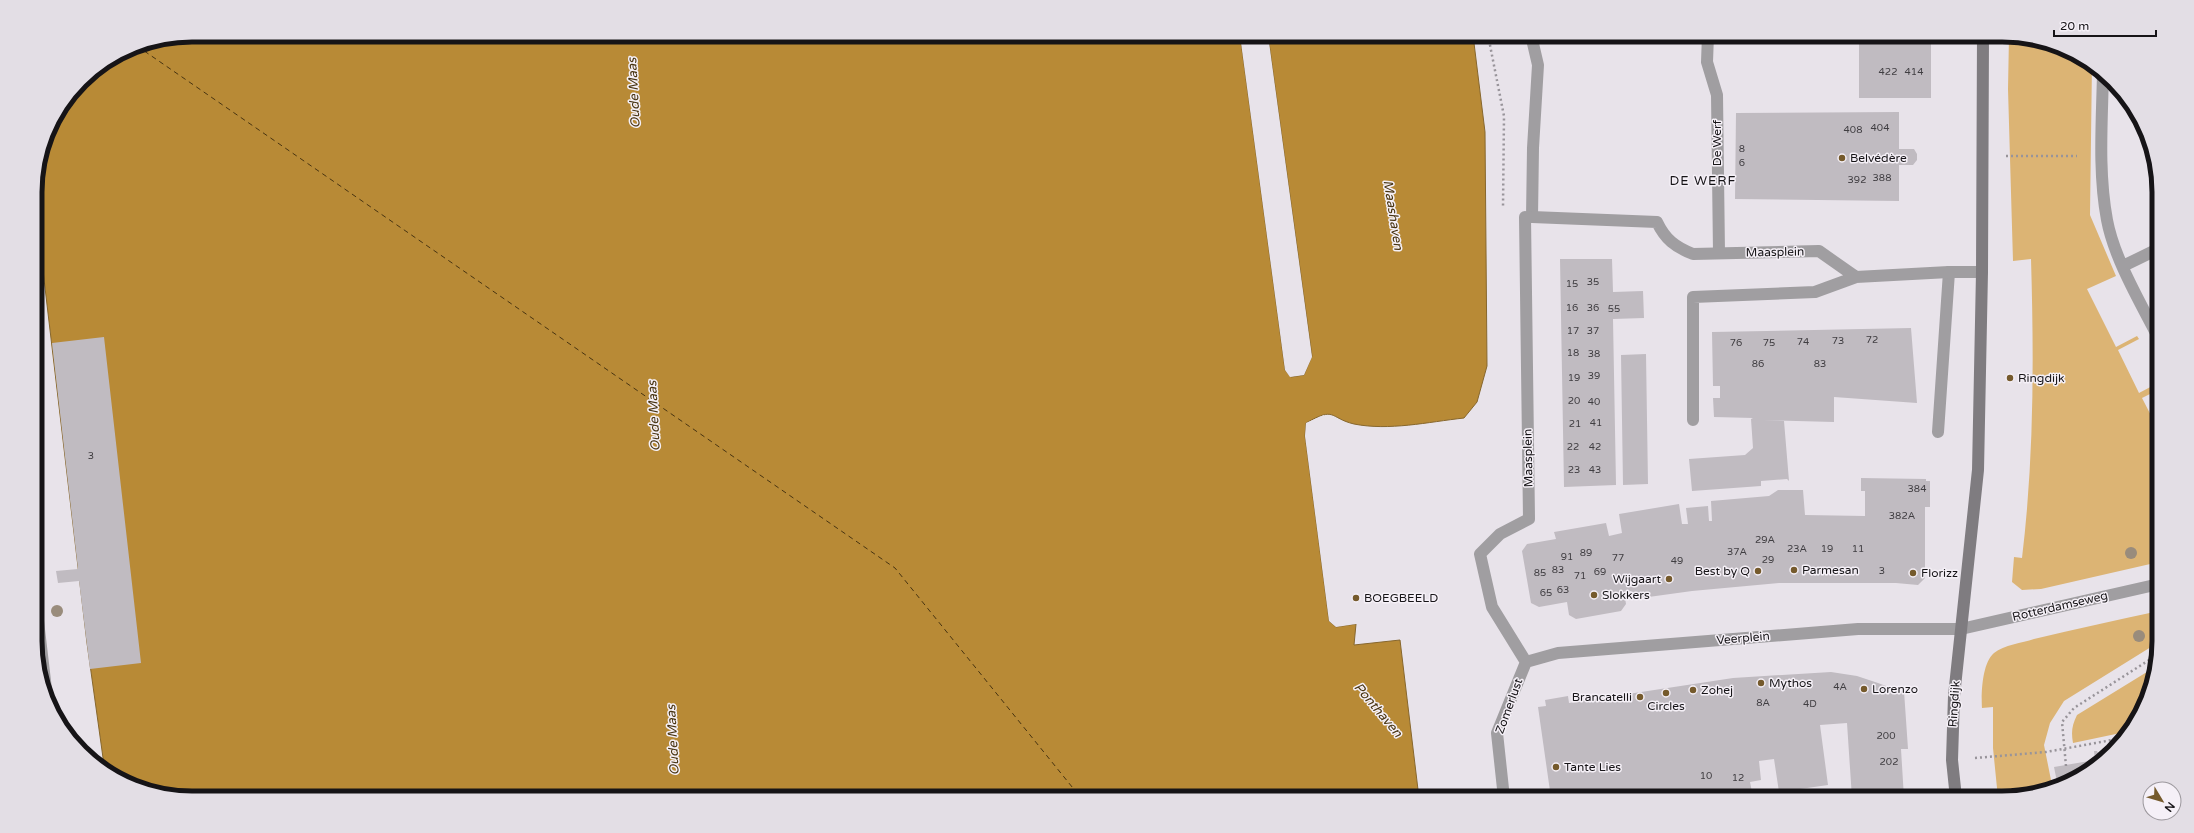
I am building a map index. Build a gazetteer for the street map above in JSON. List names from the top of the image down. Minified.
{"streets":{"main road":["Ringdijk"],"street":["De Werf","Maasplein","Rotterdamseweg","Veerplein","Zomerlust"]},"crossings":[["De Werf","Maasplein"],["Maasplein","Veerplein"],["Maasplein","Zomerlust"],["Rotterdamseweg","Veerplein"],["Rotterdamseweg","Ringdijk"],["Veerplein","Ringdijk"],["Veerplein","Zomerlust"]],"districts":["DE WERF"],"water":["Oude Maas","Maashaven","Ponthaven"],"places":["Belvédère","Ringdijk","Parmesan","Best by Q","Florizz","Wijgaart","Slokkers","BOEGBEELD","Mythos","Lorenzo","Zohej","Circles","Brancatelli","Tante Lies"],"house_numbers":["422","414","404","408","8","6","388","392","35","15","16","36","55","17","37","72","73","74","76","75","18","38","86","83","39","19","20","40","41","21","22","42","3","23","43","384","382A","29A","23A","19","11","37A","89","91","77","29","49","83","3","69","85","71","63","65","4A","8A","4D","200","202","10","12"],"scale_bar":"20 m","north":"bottom right"}
